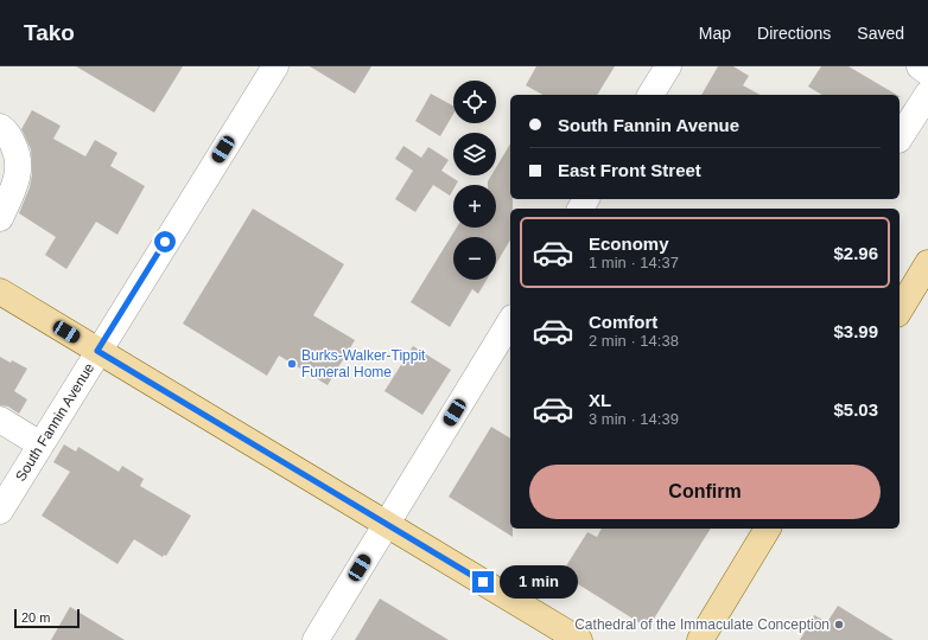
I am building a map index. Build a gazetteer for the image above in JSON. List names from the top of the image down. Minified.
{"streets":{"street":["South Fannin Avenue"]},"places":["Burks-Walker-Tippit Funeral Home","Cathedral of the Immaculate Conception"],"scale_bar":"20 m","page":{"header":"Tako","nav":["Map","Directions","Saved"],"map_buttons":["+","−"],"banner":["South Fannin Avenue","East Front Street"],"list":[{"name":"Economy","note":"1 min · 14:37","value":"$2.96"},{"name":"Comfort","note":"2 min · 14:38","value":"$3.99"},{"name":"XL","note":"3 min · 14:39","value":"$5.03"}],"buttons":"Confirm","bubble":"1 min","scale":"20 m"}}
